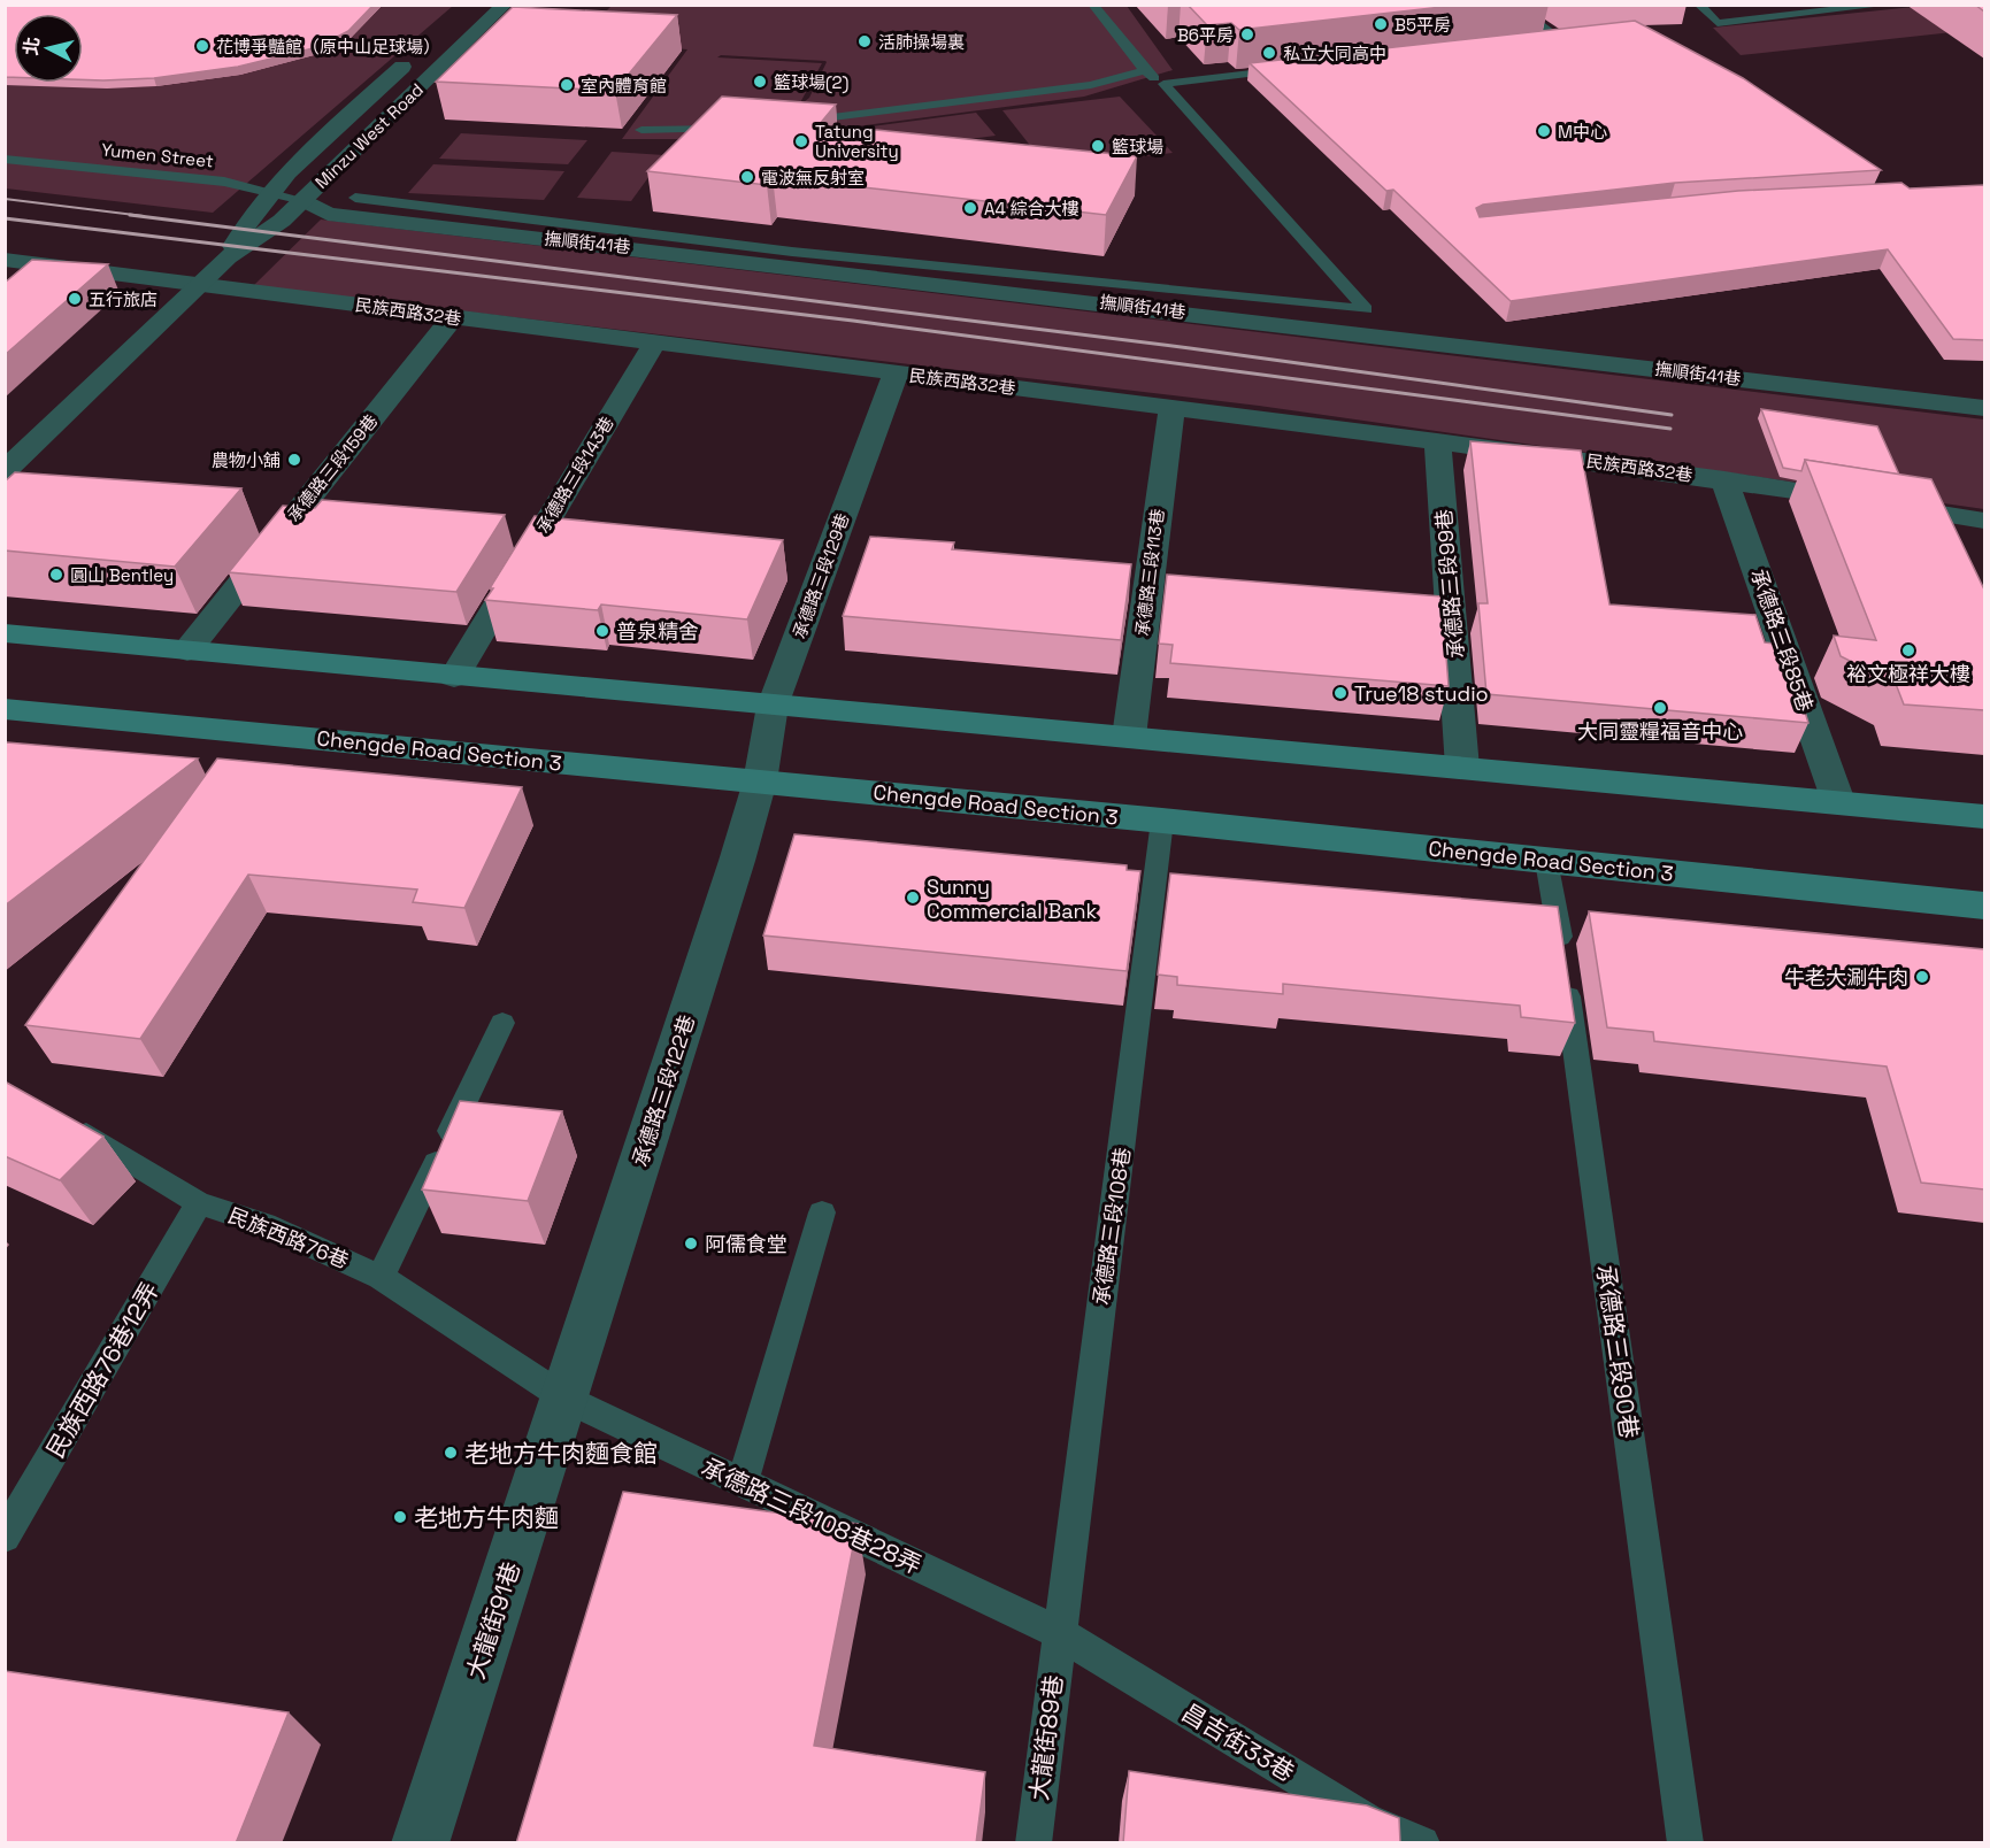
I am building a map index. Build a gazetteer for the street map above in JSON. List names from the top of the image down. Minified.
{"streets":{"main road":["Chengde Road Section 3"],"street":["Minzu West Road","撫順街41巷","民族西路32巷","承德路三段159巷","承德路三段143巷","承德路三段113巷","承德路三段129巷","承德路三段99巷","承德路三段85巷","承德路三段122巷","大龍街91巷"],"lane":["Yumen Street","承德路三段108巷","民族西路76巷","承德路三段90巷","民族西路76巷12弄","承德路三段108巷28弄","大龍街89巷","昌吉街33巷"]},"crossings":[["Minzu West Road","Yumen Street"],["Minzu West Road","撫順街41巷"],["Minzu West Road","民族西路32巷"],["Yumen Street","撫順街41巷"],["民族西路32巷","承德路三段159巷"],["民族西路32巷","承德路三段143巷"],["民族西路32巷","承德路三段113巷"],["民族西路32巷","承德路三段129巷"],["民族西路32巷","承德路三段99巷"],["民族西路32巷","承德路三段85巷"],["承德路三段129巷","Chengde Road Section 3"],["承德路三段129巷","承德路三段122巷"],["Chengde Road Section 3","承德路三段122巷"],["Chengde Road Section 3","承德路三段108巷"],["Chengde Road Section 3","承德路三段90巷"],["承德路三段122巷","民族西路76巷"],["承德路三段122巷","承德路三段108巷28弄"],["承德路三段122巷","大龍街91巷"],["承德路三段108巷","承德路三段108巷28弄"],["承德路三段108巷","大龍街89巷"],["承德路三段108巷","昌吉街33巷"],["民族西路76巷","民族西路76巷12弄"],["民族西路76巷","承德路三段108巷28弄"],["民族西路76巷","大龍街91巷"],["承德路三段108巷28弄","大龍街91巷"],["承德路三段108巷28弄","大龍街89巷"],["承德路三段108巷28弄","昌吉街33巷"],["大龍街89巷","昌吉街33巷"]],"places":["B5平房","B6平房","活肺操場裏","花博爭豔館（原中山足球場）","私立大同高中","籃球場(2)","室內體育館","M中心","Tatung University","籃球場","電波無反射室","A4 綜合大樓","五行旅店","農物小舖","圓山 Bentley","普泉精舍","裕文極祥大樓","True18 studio","大同靈糧福音中心","Sunny Commercial Bank","牛老大涮牛肉","阿儒食堂","老地方牛肉麵食館","老地方牛肉麵"],"north":"left"}
